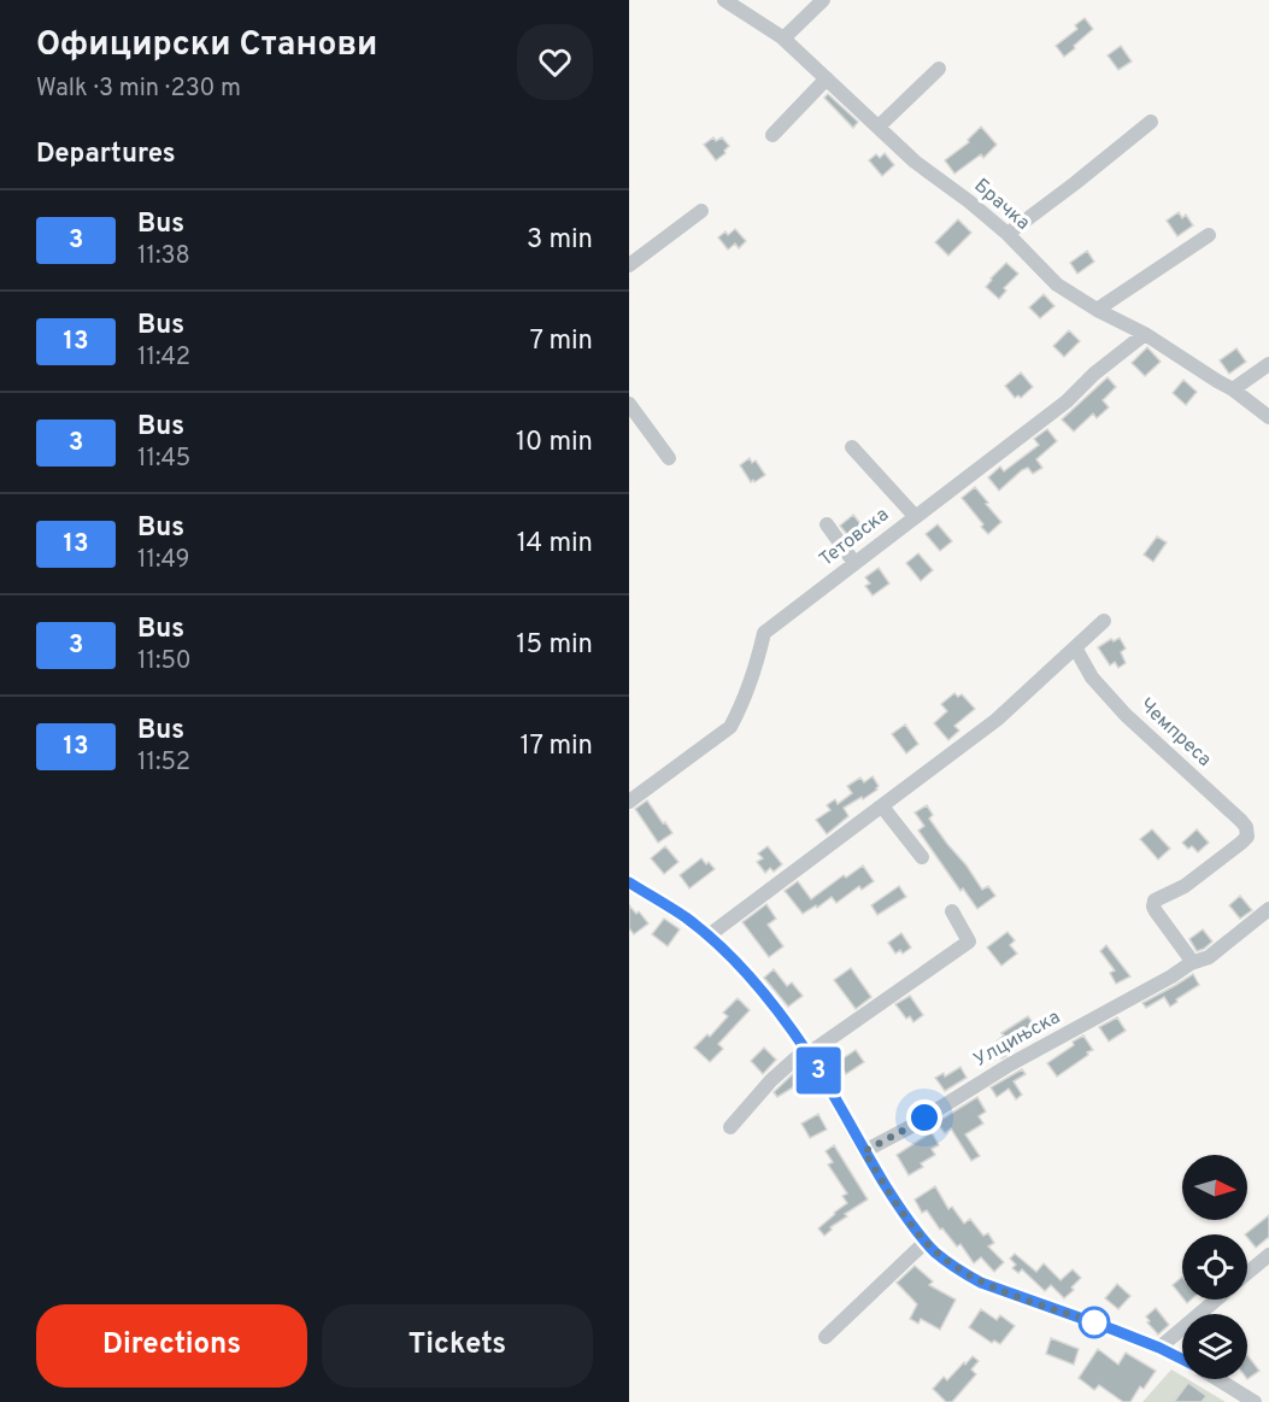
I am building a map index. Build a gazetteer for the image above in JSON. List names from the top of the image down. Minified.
{"streets":{"street":["Брачка","Тетовска","Чемпреса","Улцињска"]},"crossings":[["Брачка","Тетовска"],["Чемпреса","Улцињска"]],"lines":["bus line 3"],"north":"right","page":{"heading":[["Официрски Станови","Walk · 3 min · 230 m"],"Departures"],"on_map":"3","list":[{"mark":"3","name":"Bus","note":"11:38","value":"3 min"},{"mark":"13","name":"Bus","note":"11:42","value":"7 min"},{"mark":"3","name":"Bus","note":"11:45","value":"10 min"},{"mark":"13","name":"Bus","note":"11:49","value":"14 min"},{"mark":"3","name":"Bus","note":"11:50","value":"15 min"},{"mark":"13","name":"Bus","note":"11:52","value":"17 min"}],"buttons":["Directions","Tickets"]}}
